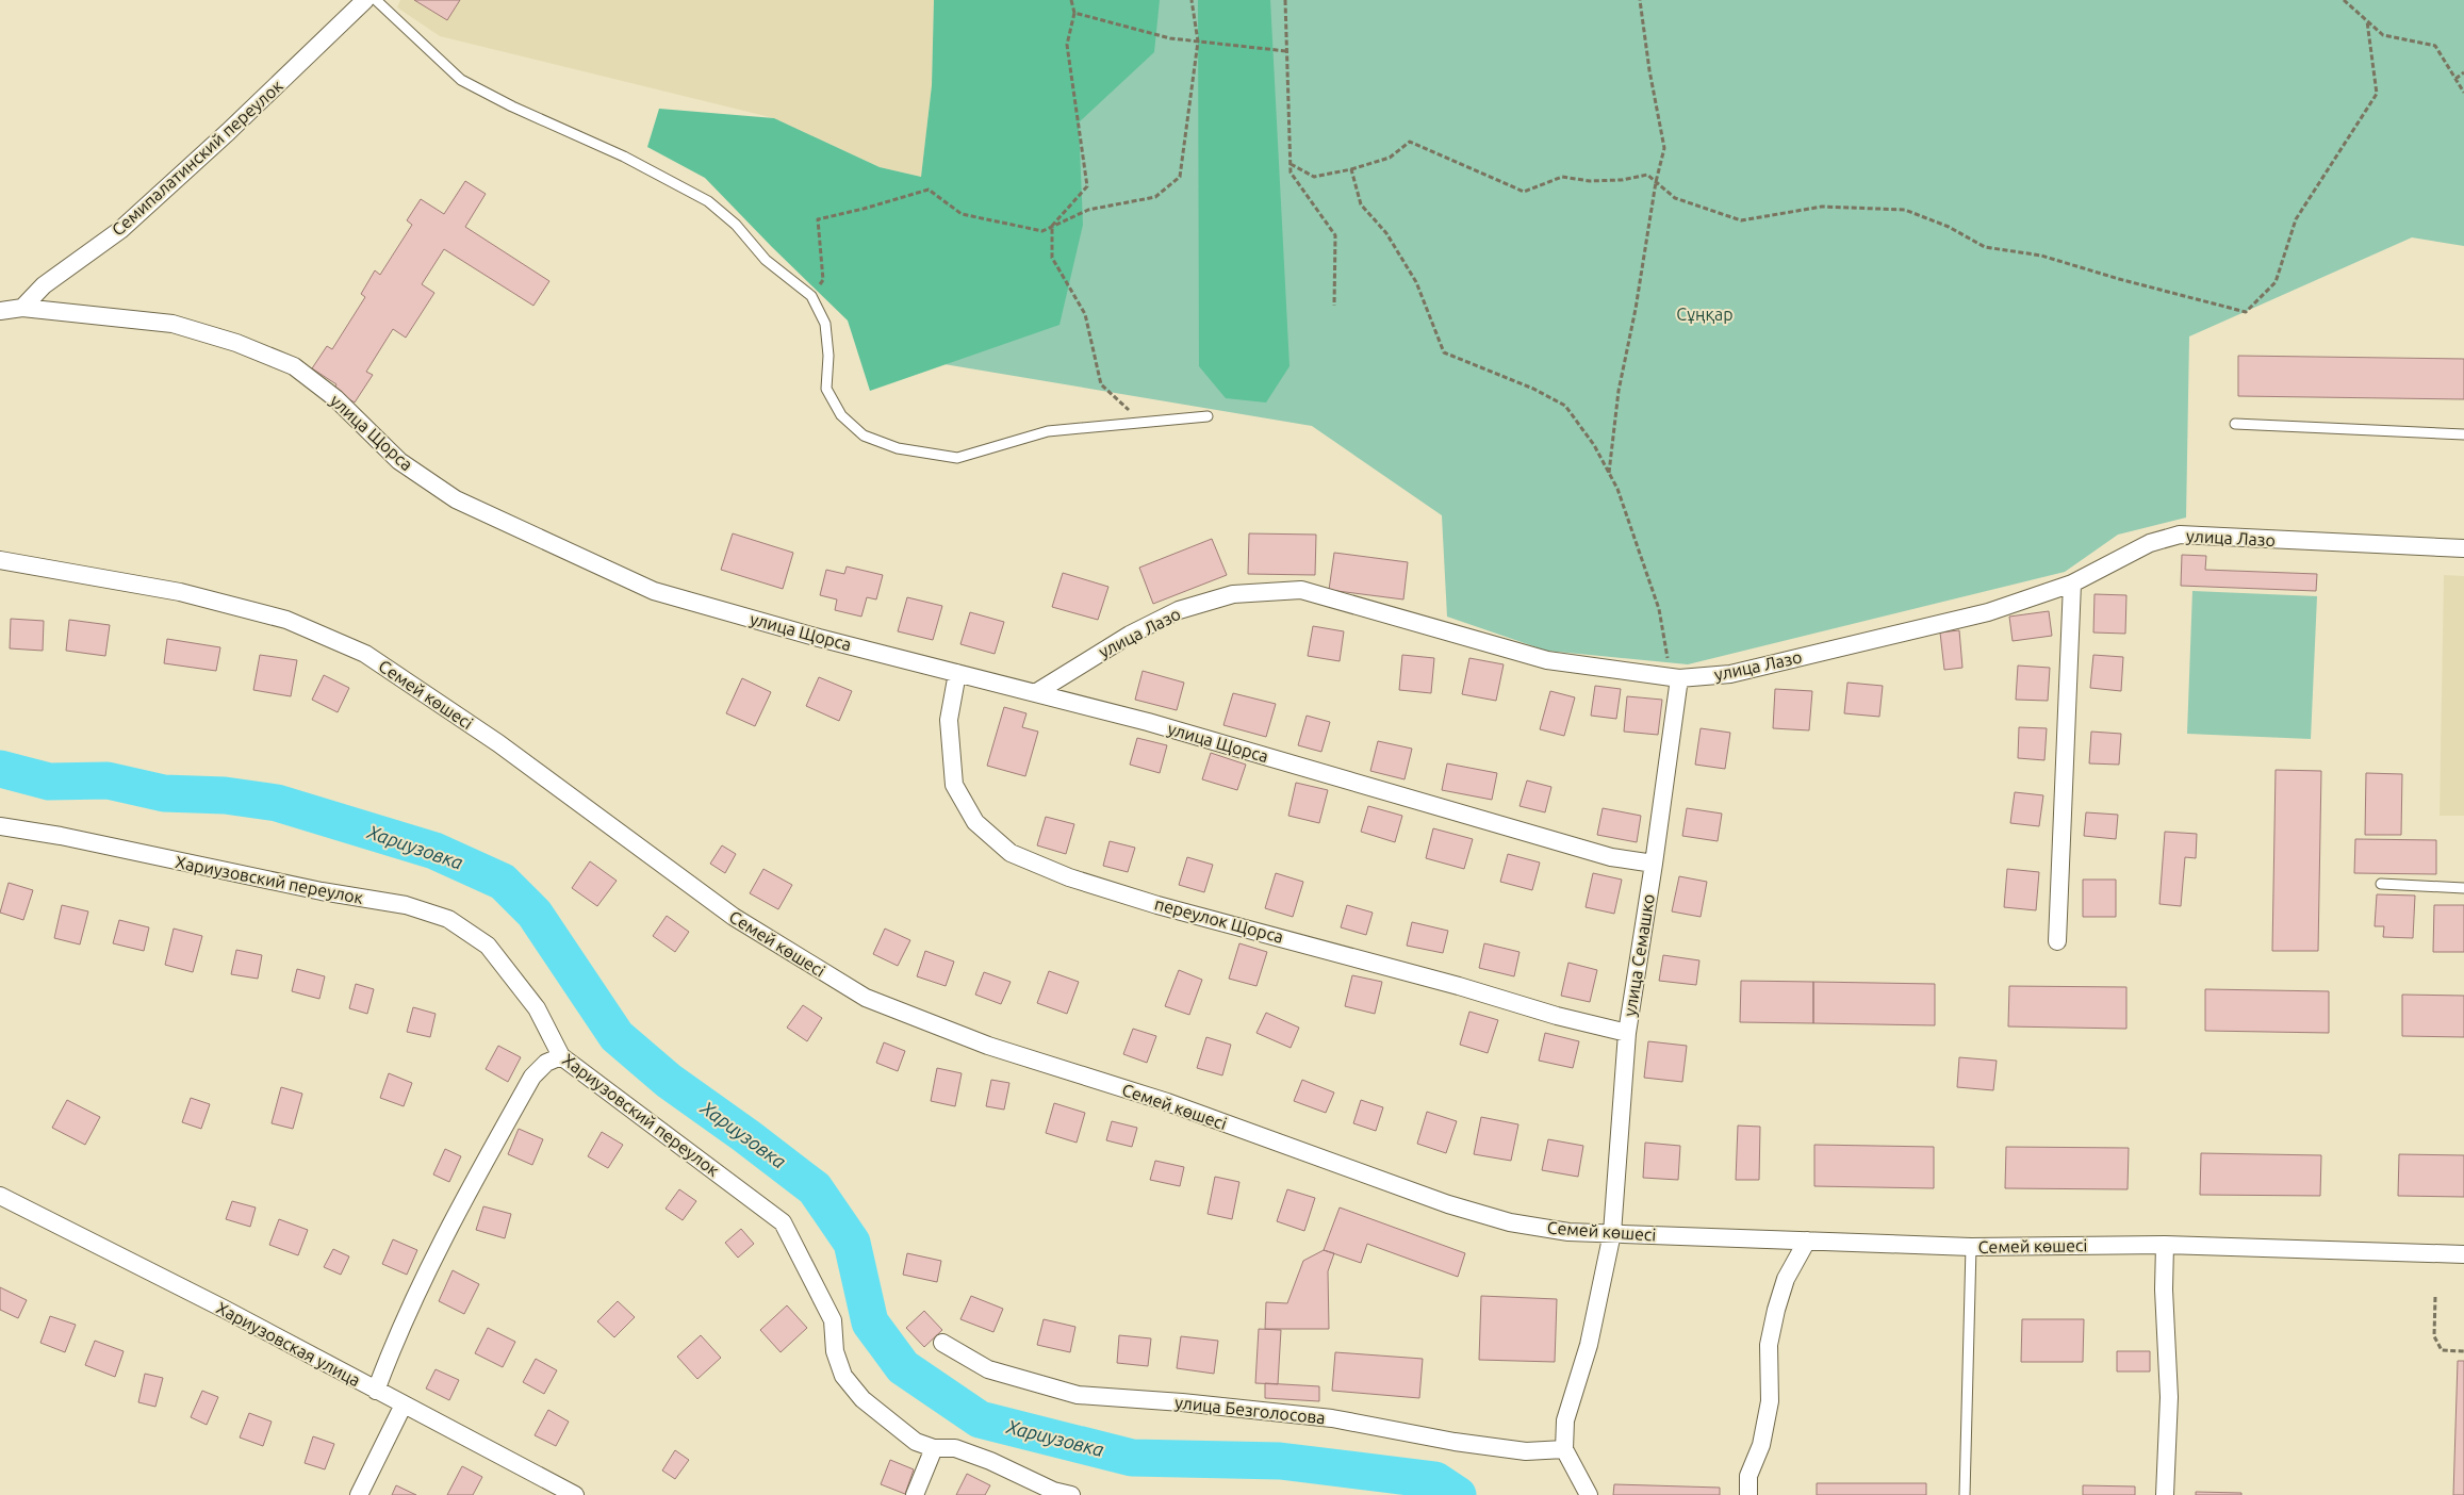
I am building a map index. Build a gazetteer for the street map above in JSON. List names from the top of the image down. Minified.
{"streets":{"street":["Семипалатинский переулок","улица Щорса","улица Лазо","Семей көшесі","Хариузовский переулок","переулок Щорса","улица Семашко","Хариузовская улица","улица Безголосова"]},"crossings":[["Семипалатинский переулок","улица Щорса"],["улица Щорса","улица Лазо"],["улица Щорса","переулок Щорса"],["улица Щорса","улица Семашко"],["улица Лазо","улица Семашко"],["Семей көшесі","улица Семашко"],["переулок Щорса","улица Семашко"]],"water":["Хариузовка"],"parks":["Сұңқар"]}
